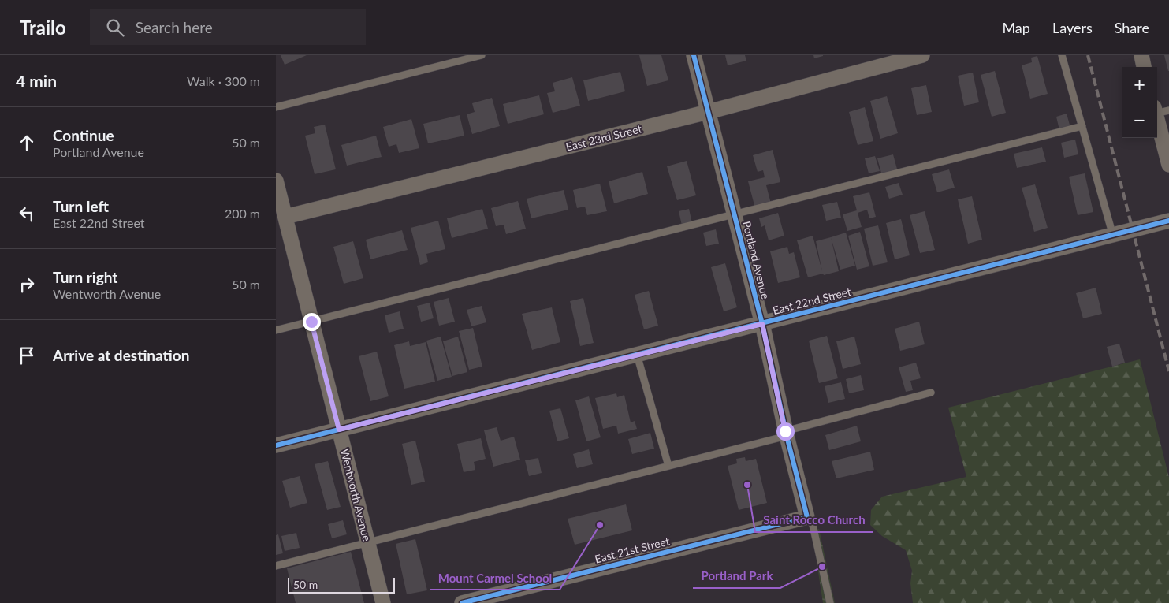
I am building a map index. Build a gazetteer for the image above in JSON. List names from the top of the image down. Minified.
{"streets":{"street":["East 23rd Street","Portland Avenue","East 22nd Street","Wentworth Avenue","East 21st Street"]},"crossings":[["East 23rd Street","Portland Avenue"],["East 23rd Street","Wentworth Avenue"],["Portland Avenue","East 22nd Street"],["Portland Avenue","East 21st Street"],["East 22nd Street","Wentworth Avenue"]],"places":["Saint Rocco Church","Mount Carmel School","Portland Park"],"scale_bar":"50 m","page":{"header":"Trailo","search":"Search here","nav":["Map","Layers","Share"],"heading":["4 min","Walk · 300 m"],"map_buttons":["+","−"],"list":[["Continue","Portland Avenue","50 m"],["Turn left","East 22nd Street","200 m"],["Turn right","Wentworth Avenue","50 m"],"Arrive at destination"],"scale":"50 m"}}
